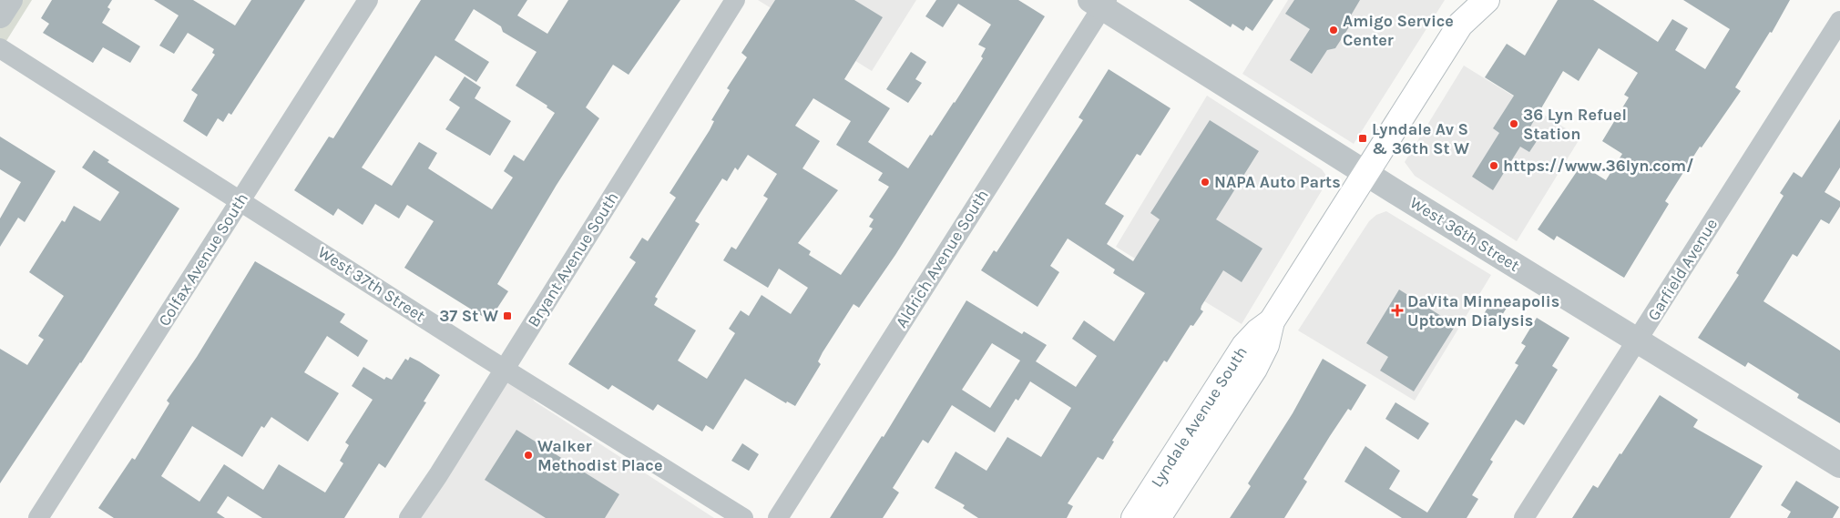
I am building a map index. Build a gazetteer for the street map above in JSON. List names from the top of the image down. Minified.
{"streets":{"main road":["Lyndale Avenue South"],"street":["West 36th Street","Aldrich Avenue South","Colfax Avenue South","Bryant Avenue South","Garfield Avenue","West 37th Street"]},"crossings":[["West 36th Street","Aldrich Avenue South"],["West 36th Street","Garfield Avenue"],["West 36th Street","Lyndale Avenue South"],["Colfax Avenue South","West 37th Street"],["Bryant Avenue South","West 37th Street"]],"places":{"other":["Amigo Service Center","36 Lyn Refuel Station","https://www.36lyn.com/","NAPA Auto Parts","Walker Methodist Place"],"transit":["Lyndale Av S & 36th St W","37 St W"],"health":["DaVita Minneapolis Uptown Dialysis"]}}
